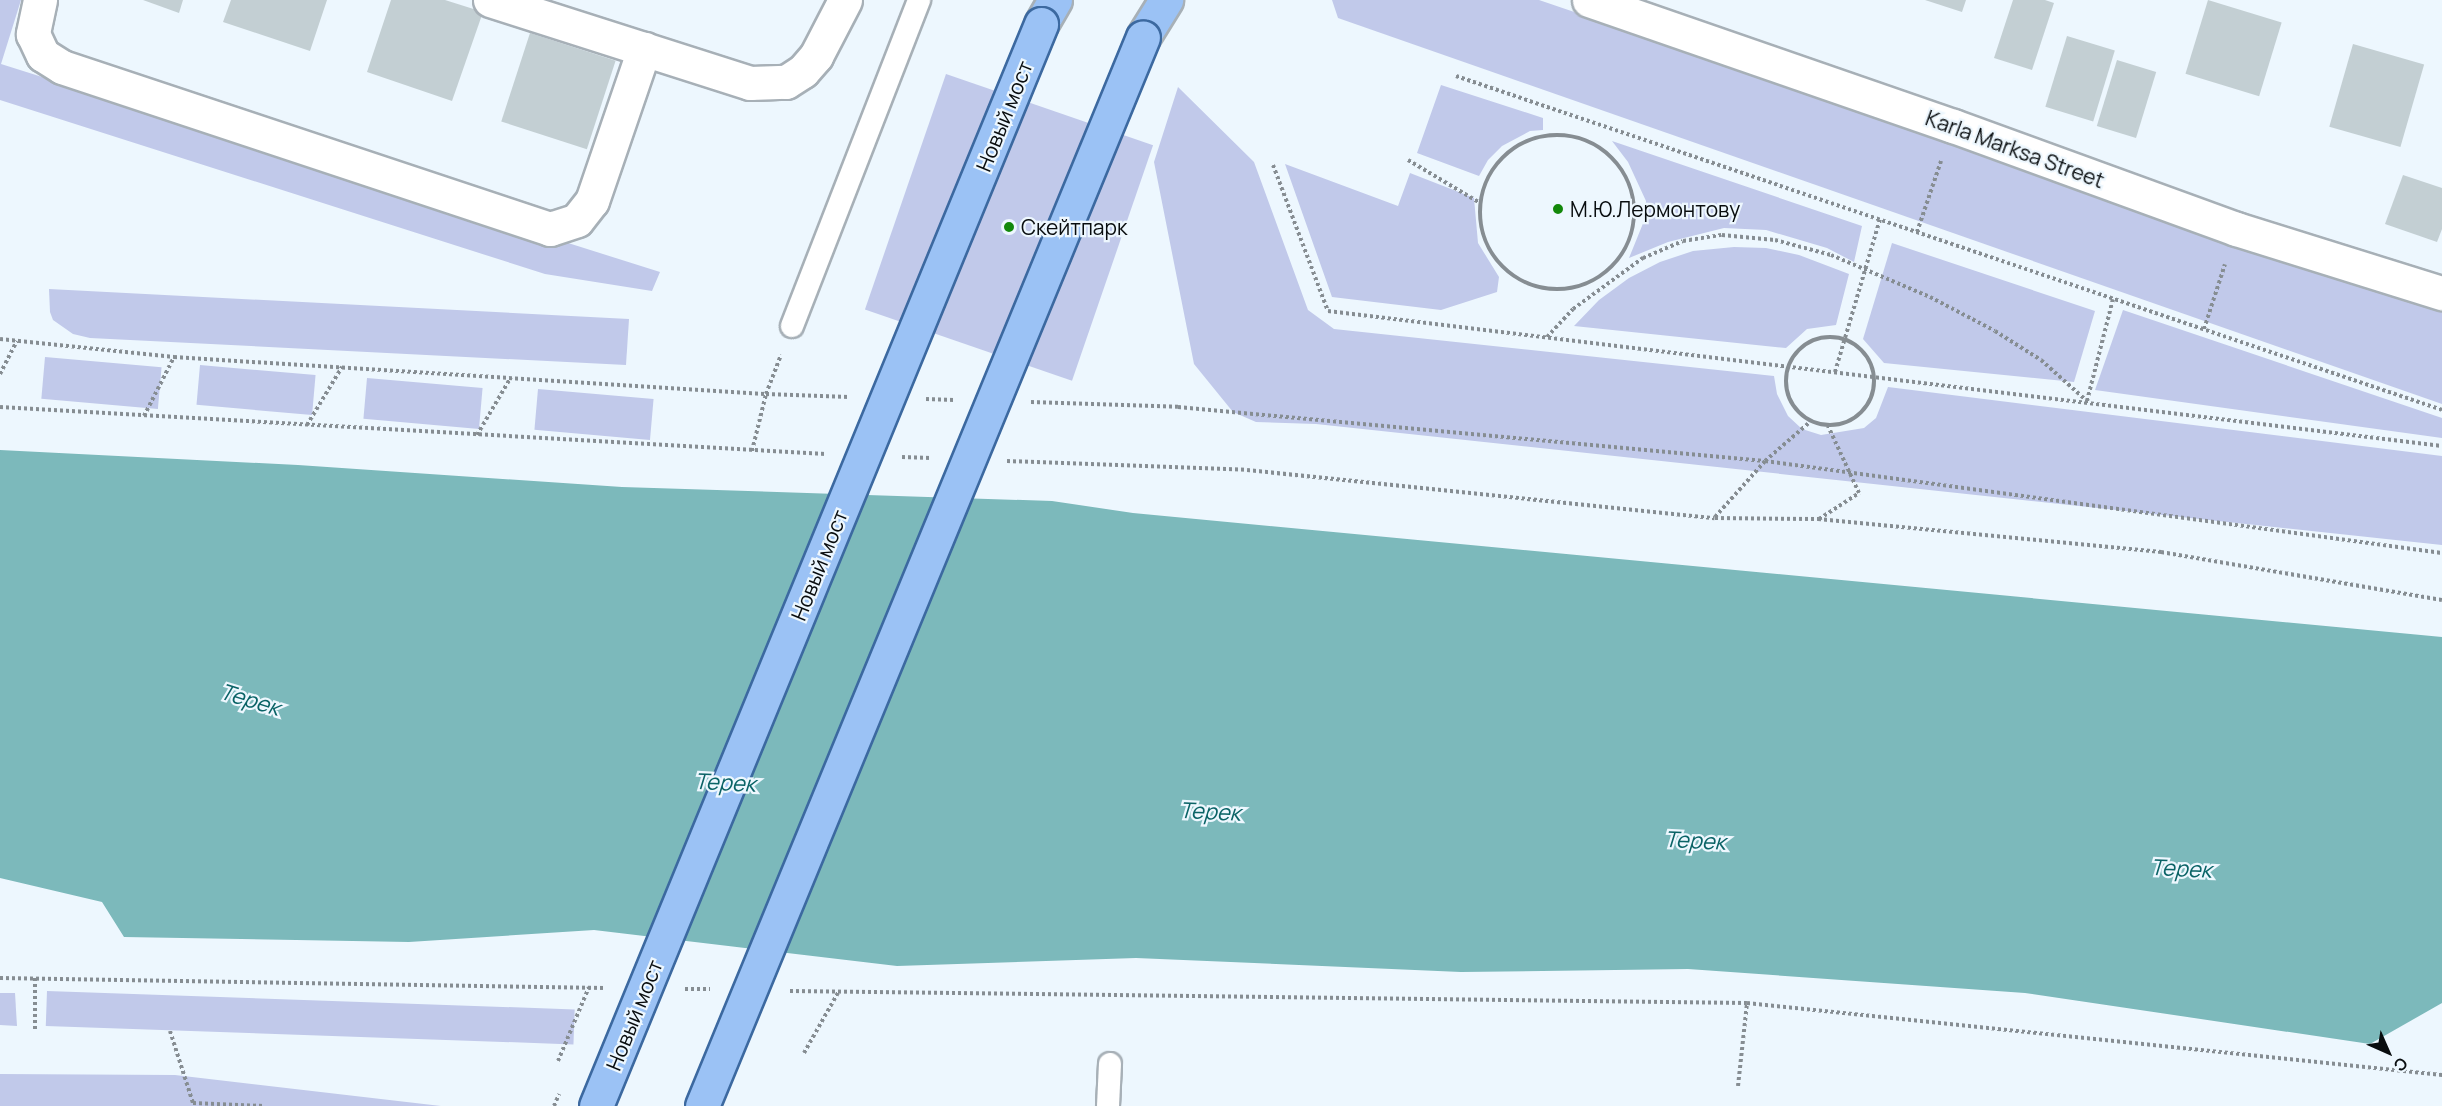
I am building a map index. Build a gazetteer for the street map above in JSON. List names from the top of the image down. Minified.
{"streets":{"main road":["Новый мост"],"street":["Karla Marksa Street"]},"water":["Терек"],"places":["М.Ю.Лермонтову","Скейтпарк"],"north":"bottom right"}
